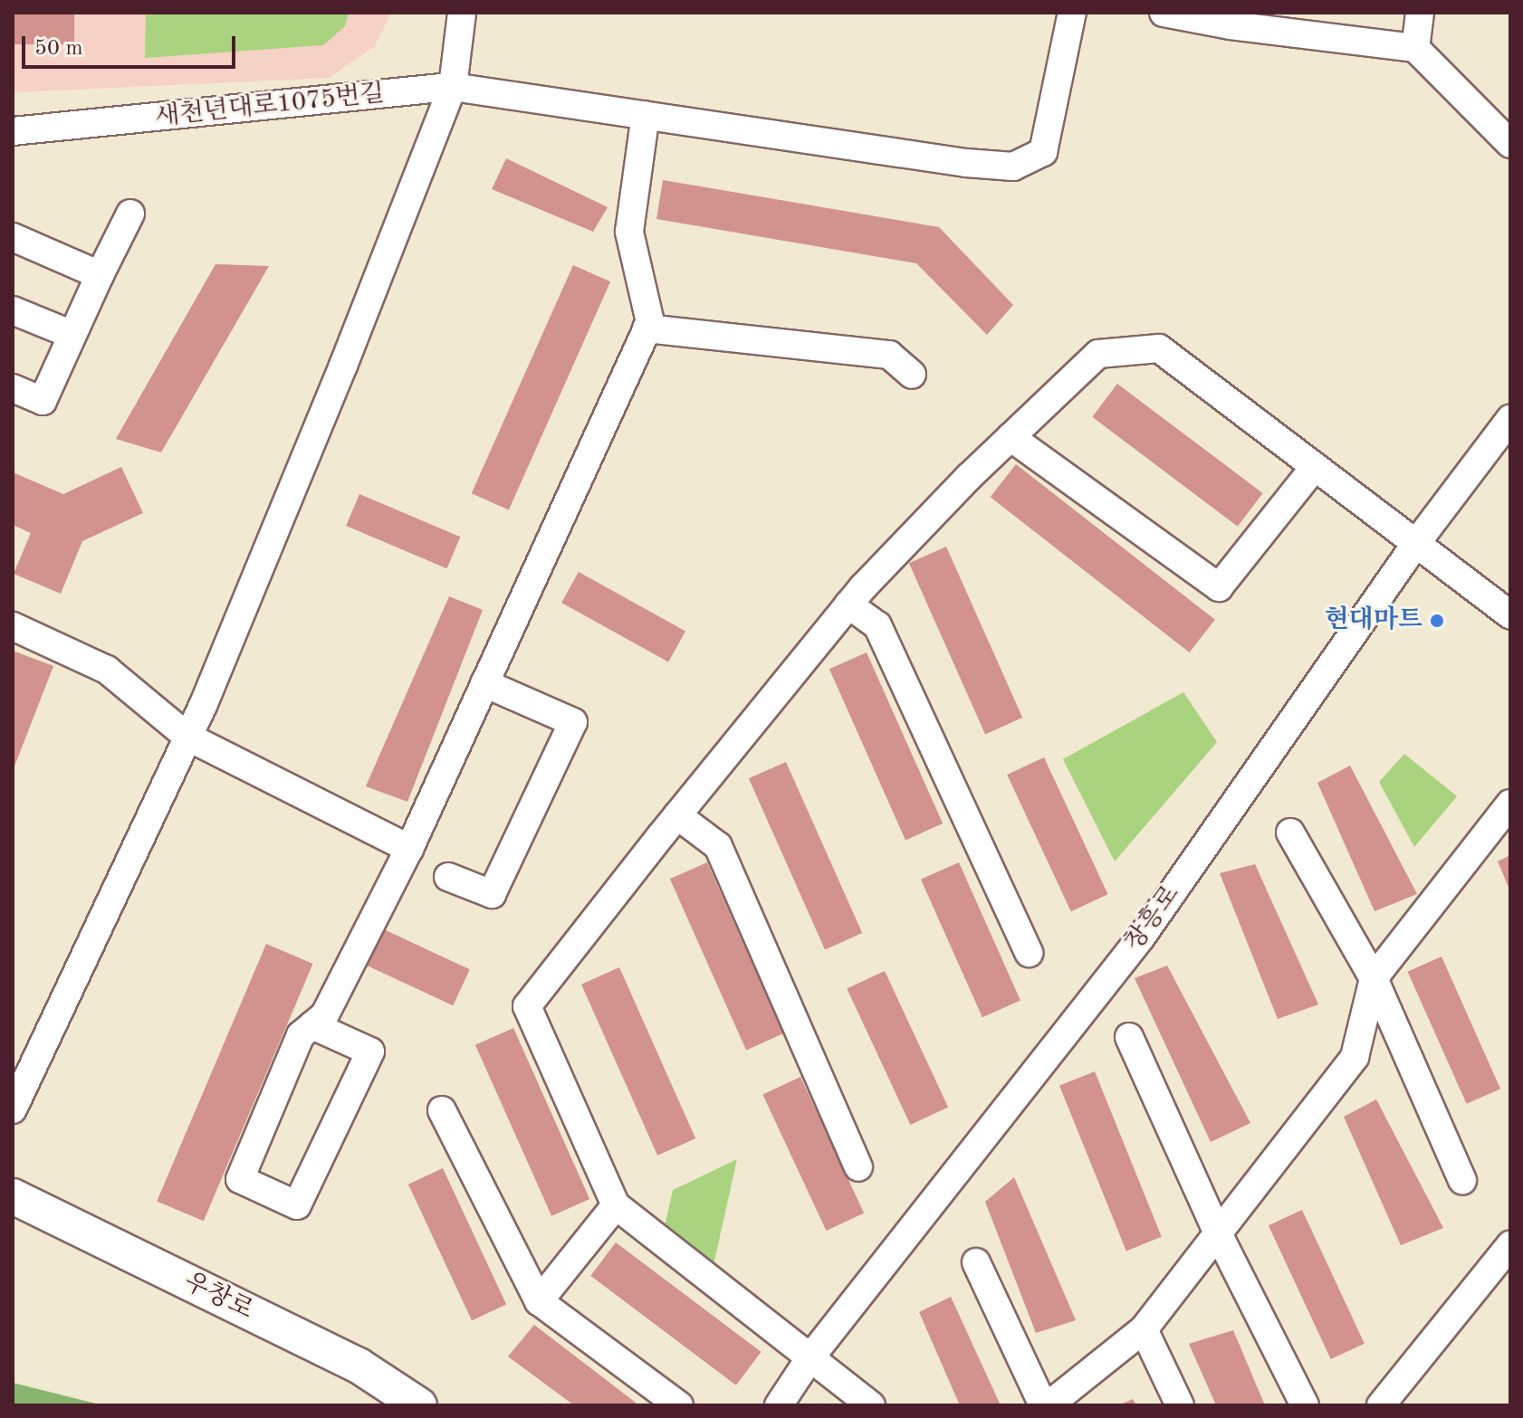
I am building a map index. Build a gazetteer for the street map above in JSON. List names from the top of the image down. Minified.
{"streets":{"main road":["우창로"],"street":["새천년대로1075번길","창흥로"]},"places":["현대마트"],"scale_bar":"50 m"}
